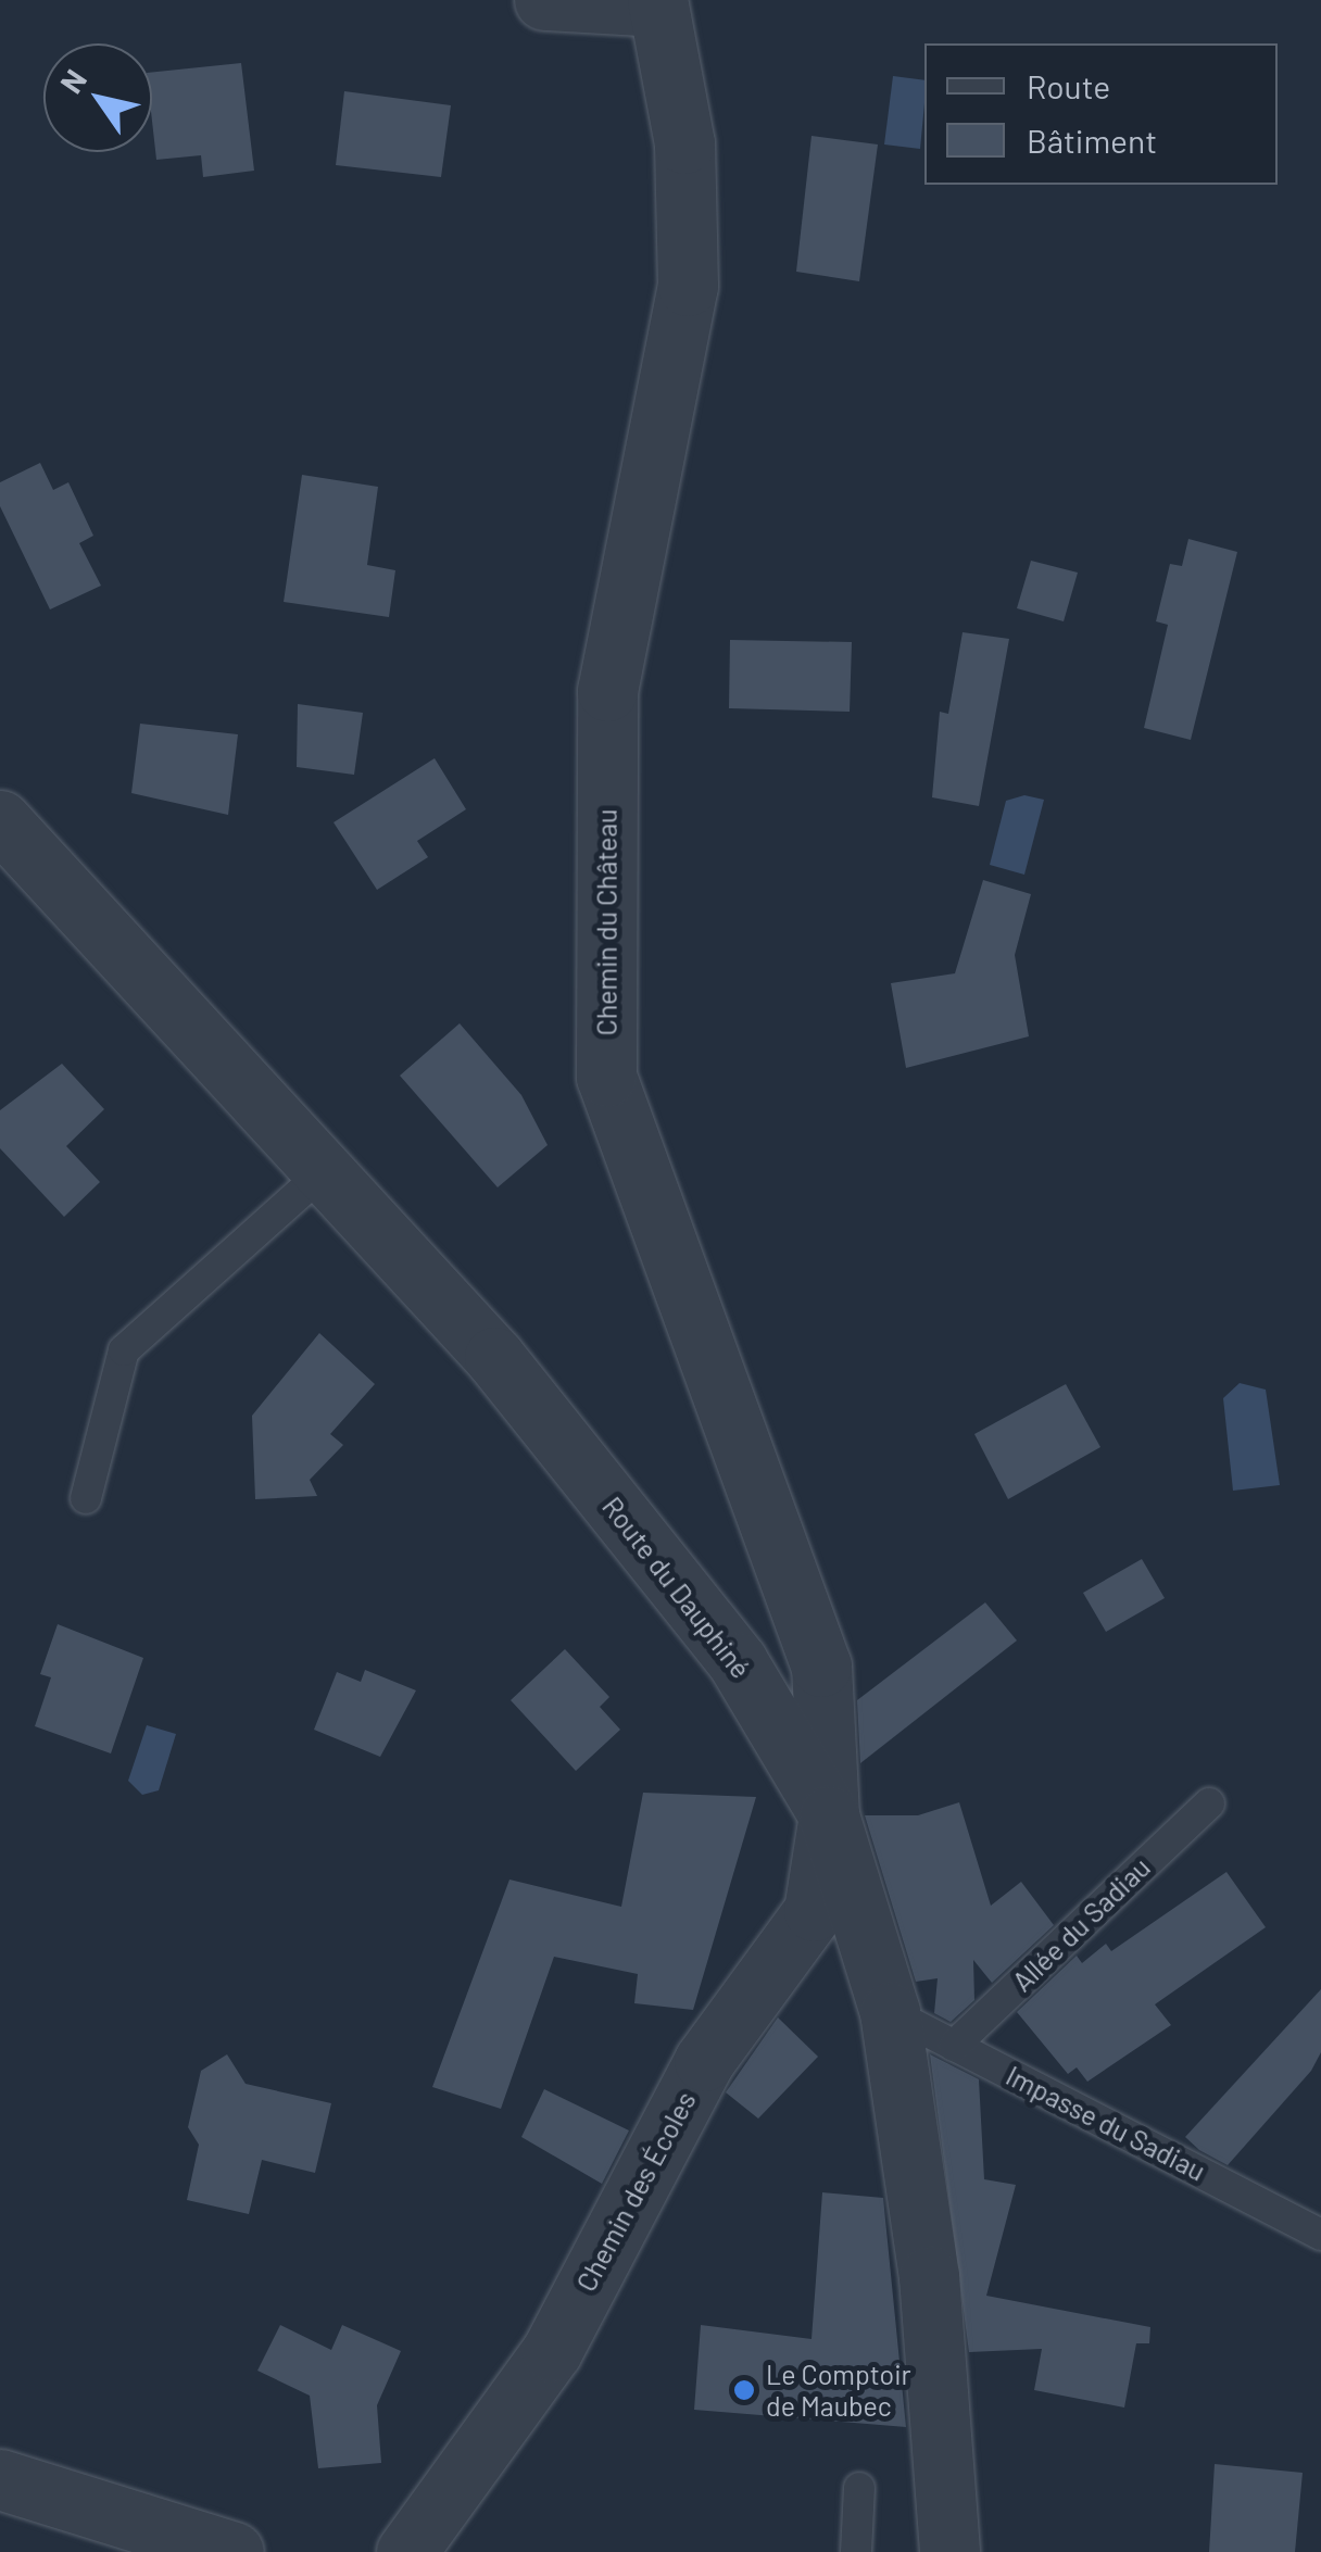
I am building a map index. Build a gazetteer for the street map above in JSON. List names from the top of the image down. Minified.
{"streets":{"street":["Chemin du Château","Route du Dauphiné","Chemin des Écoles"],"lane":["Allée du Sadiau","Impasse du Sadiau"]},"crossings":[["Chemin du Château","Route du Dauphiné"],["Chemin du Château","Chemin des Écoles"],["Route du Dauphiné","Impasse du Sadiau"],["Route du Dauphiné","Chemin des Écoles"],["Allée du Sadiau","Impasse du Sadiau"]],"places":["Le Comptoir de Maubec"],"legend":["Route","Bâtiment"],"north":"top left"}
